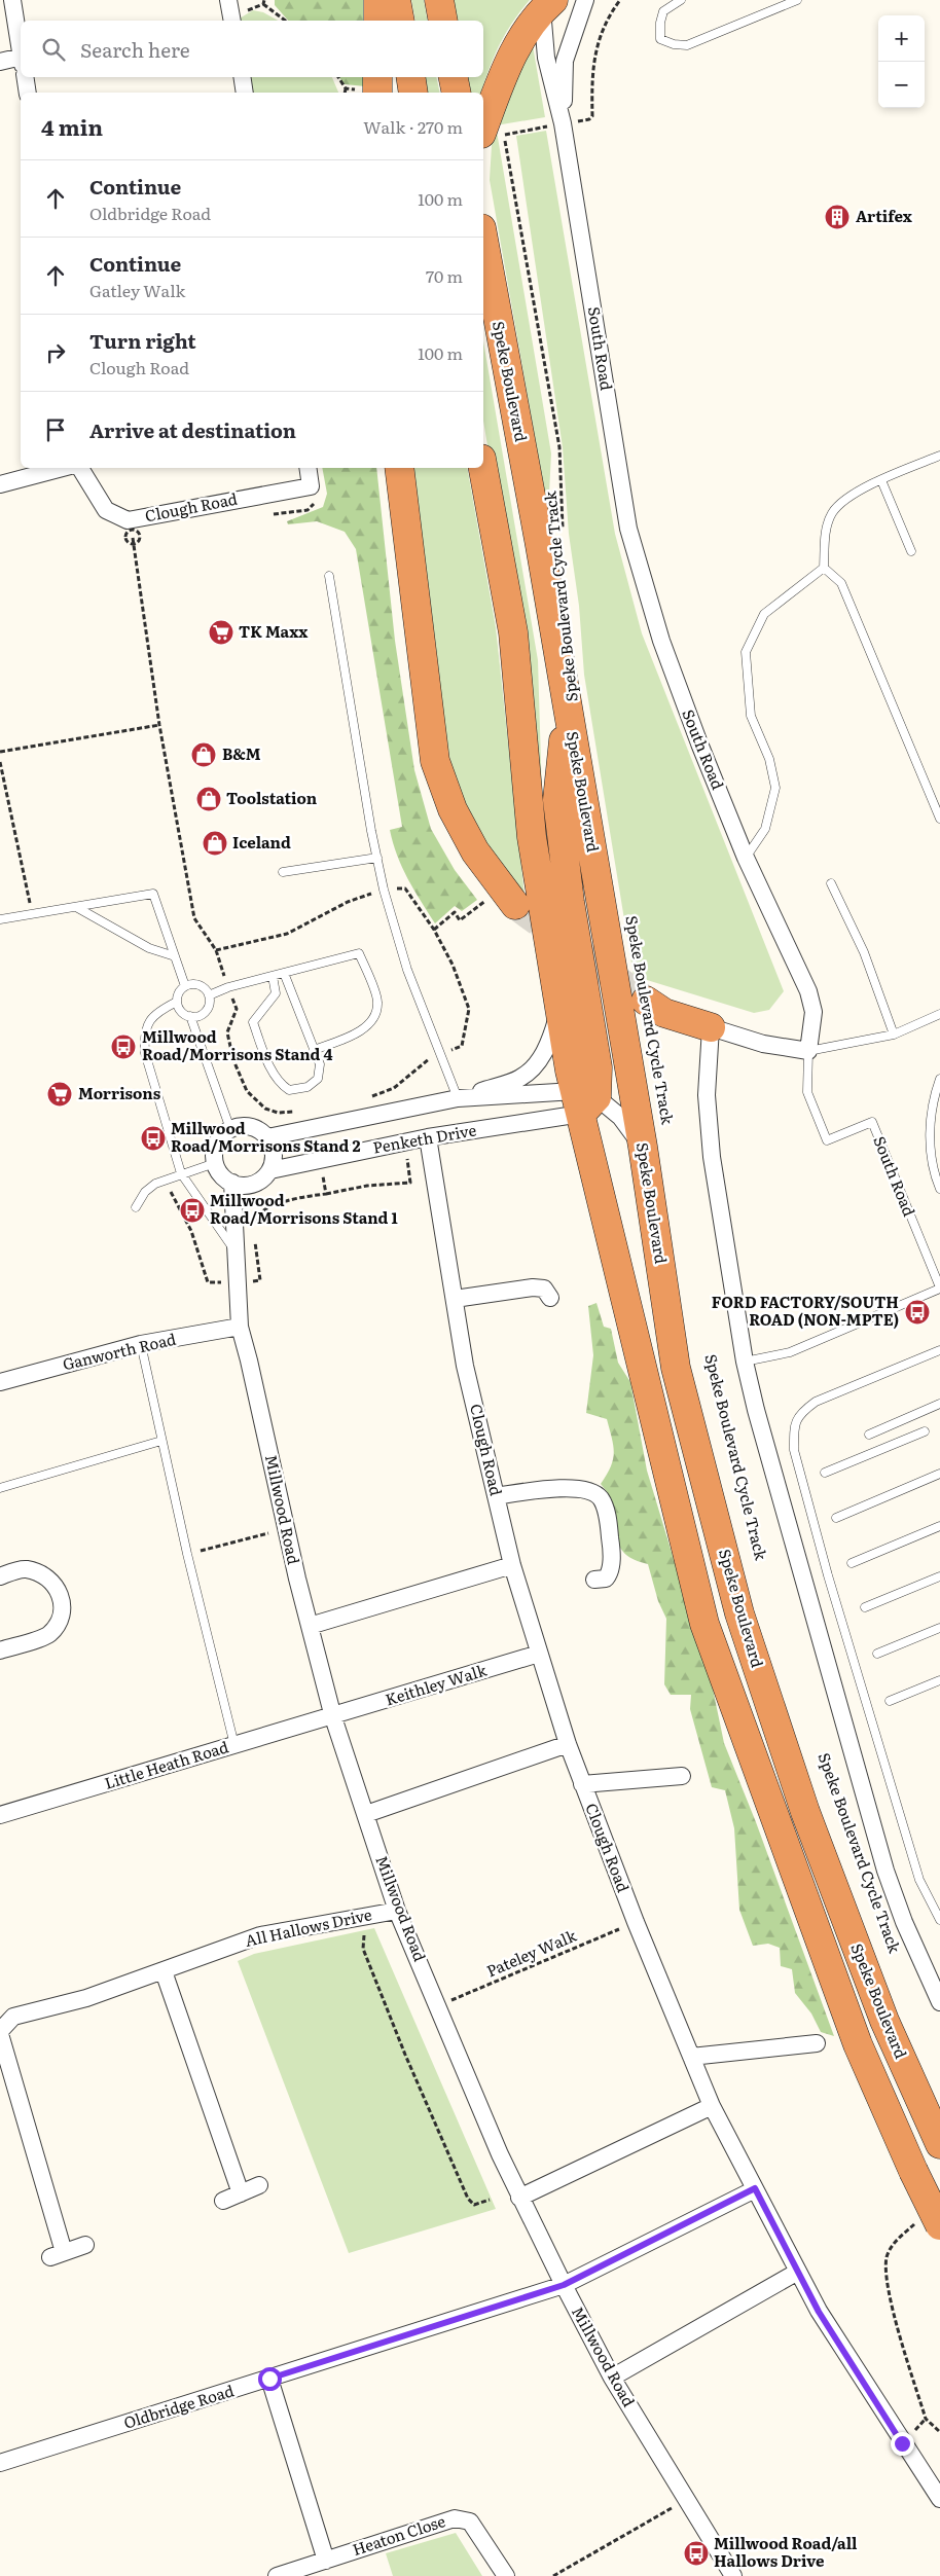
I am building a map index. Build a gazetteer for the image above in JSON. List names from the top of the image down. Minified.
{"streets":{"highway":["Speke Boulevard"],"street":["South Road","Clough Road","Penketh Drive","Ganworth Road","Millwood Road","Keithley Walk","Little Heath Road","All Hallows Drive","Oldbridge Road","Heaton Close"],"path":["Speke Boulevard Cycle Track","Pateley Walk"]},"crossings":[["South Road","Speke Boulevard Cycle Track"],["Speke Boulevard","Penketh Drive"],["Clough Road","Penketh Drive"],["Clough Road","Keithley Walk"],["Clough Road","Pateley Walk"],["Clough Road","Oldbridge Road"],["Penketh Drive","Millwood Road"],["Ganworth Road","Millwood Road"],["Millwood Road","Keithley Walk"],["Millwood Road","Little Heath Road"],["Millwood Road","All Hallows Drive"],["Millwood Road","Pateley Walk"],["Millwood Road","Oldbridge Road"],["Keithley Walk","Little Heath Road"]],"places":{"building":["Artifex"],"supermarket":["TK Maxx","Morrisons"],"shop":["B&M","Toolstation","Iceland"],"bus stop":["Millwood Road/Morrisons Stand 4","Millwood Road/Morrisons Stand 2","Millwood Road/Morrisons Stand 1","FORD FACTORY/SOUTH ROAD (NON-MPTE)","Millwood Road/all Hallows Drive"]},"page":{"map_buttons":["+","−"],"search":"Search here","heading":["4 min","Walk · 270 m"],"list":[["Continue","Oldbridge Road","100 m"],["Continue","Gatley Walk","70 m"],["Turn right","Clough Road","100 m"],"Arrive at destination"]}}
